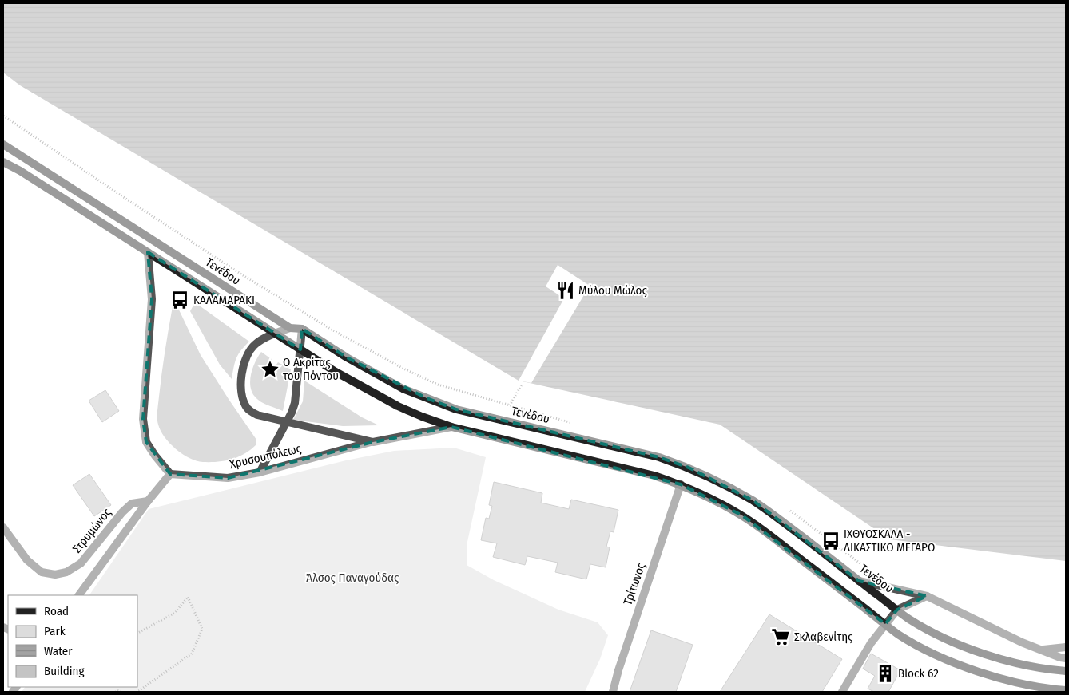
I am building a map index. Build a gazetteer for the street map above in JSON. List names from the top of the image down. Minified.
{"streets":{"main road":["Τενέδου"],"street":["Χρυσουπόλεως","Στρυμώνος","Τρίτωνος"]},"crossings":[["Τενέδου","Χρυσουπόλεως"],["Τενέδου","Τρίτωνος"]],"parks":["Άλσος Παναγούδας"],"places":{"restaurant":["Μύλου Μώλος"],"bus stop":["ΚΑΛΑΜΑΡΑΚΙ","ΙΧΘΥΟΣΚΑΛΑ - ΔΙΚΑΣΤΙΚΟ ΜΕΓΑΡΟ"],"place":["Ο Ακρίτας του Πόντου"],"supermarket":["Σκλαβενίτης"],"building":["Block 62"]},"legend":["Road","Park","Water","Building"]}
